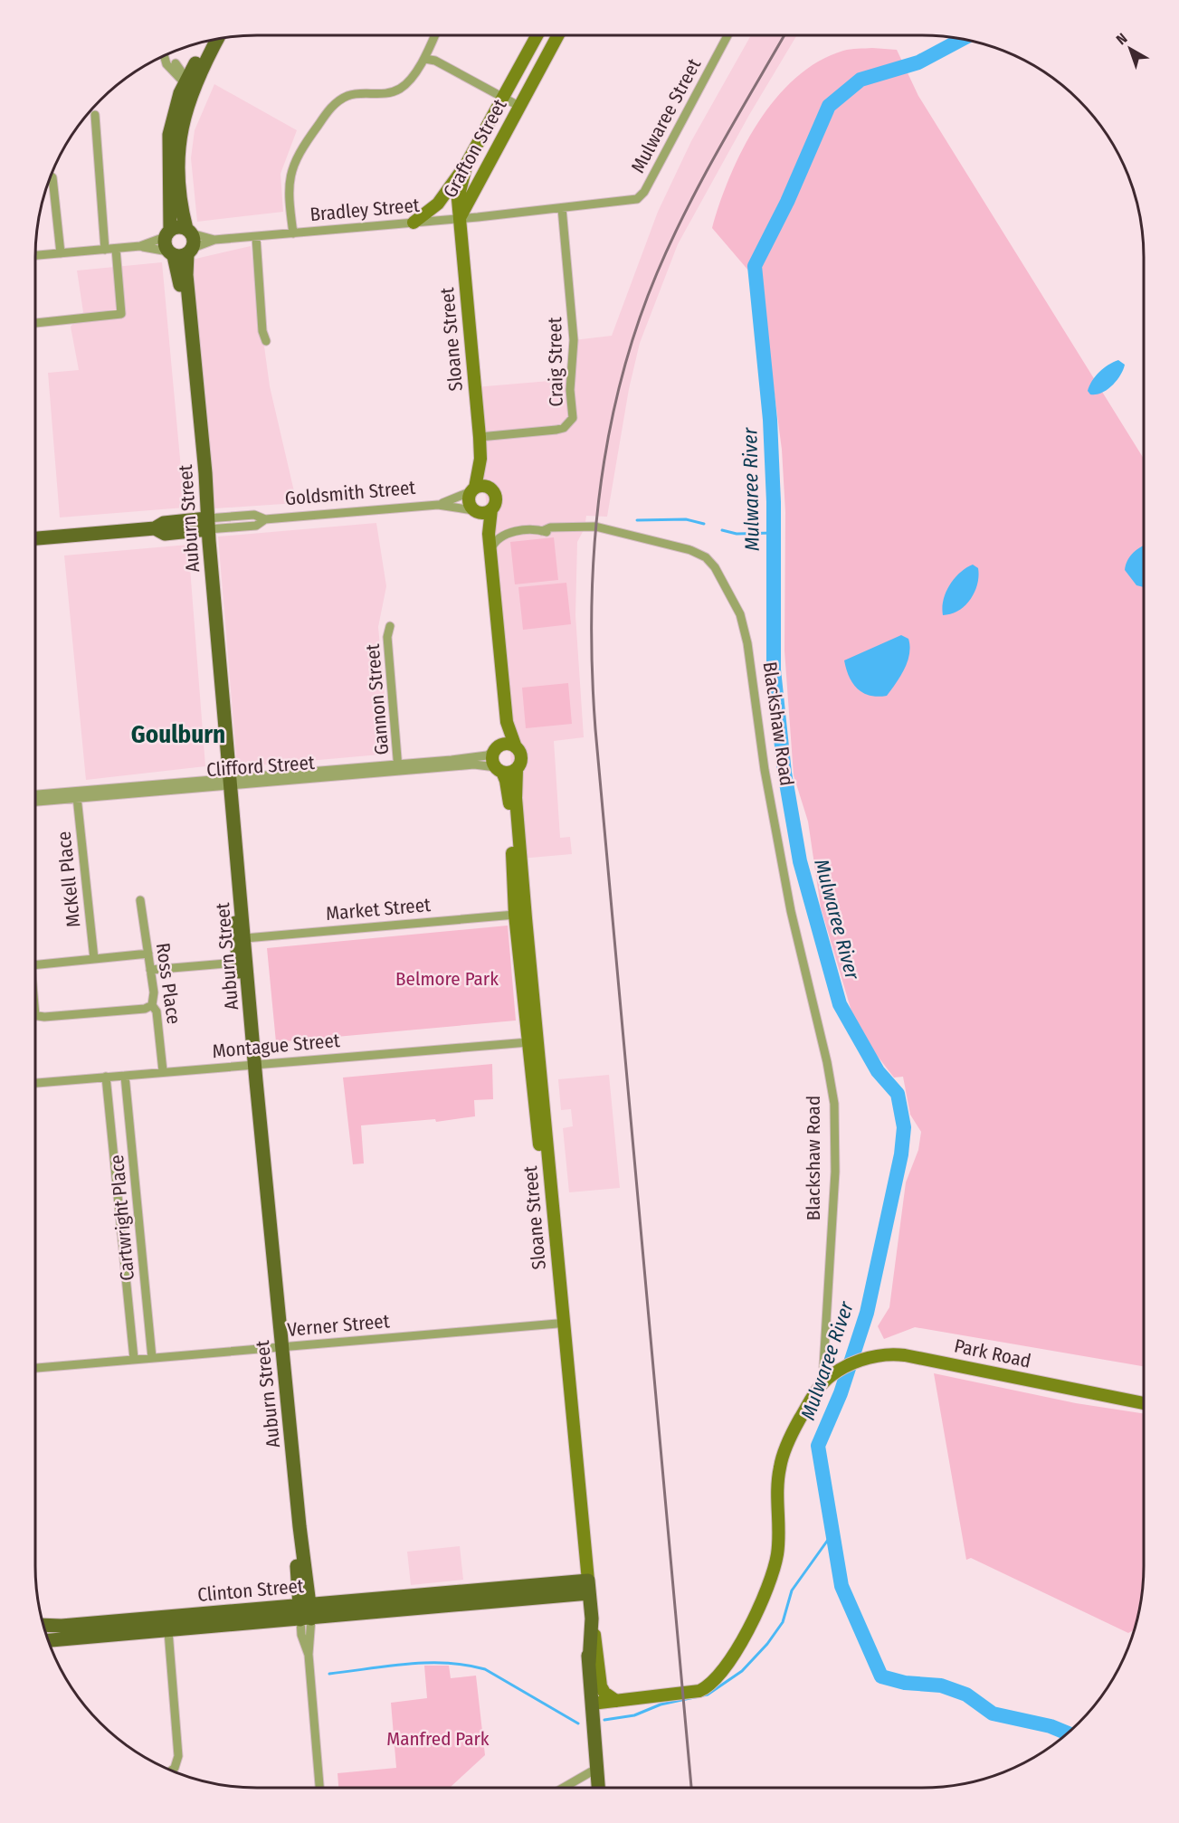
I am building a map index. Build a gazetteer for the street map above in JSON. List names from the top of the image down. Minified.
{"streets":{"main road":["Sloane Street","Goldsmith Street","Auburn Street","Clinton Street"],"street":["Mulwaree Street","Grafton Street","Bradley Street","Craig Street","Gannon Street","Blackshaw Road","Clifford Street","McKell Place","Market Street","Ross Place","Montague Street","Cartwright Place","Verner Street","Park Road"]},"crossings":[["Mulwaree Street","Bradley Street"],["Grafton Street","Bradley Street"],["Grafton Street","Sloane Street"],["Bradley Street","Sloane Street"],["Bradley Street","Craig Street"],["Bradley Street","Auburn Street"],["Sloane Street","Craig Street"],["Sloane Street","Goldsmith Street"],["Sloane Street","Clifford Street"],["Sloane Street","Market Street"],["Sloane Street","Montague Street"],["Sloane Street","Verner Street"],["Sloane Street","Clinton Street"],["Goldsmith Street","Auburn Street"],["Auburn Street","Clifford Street"],["Auburn Street","Market Street"],["Auburn Street","Montague Street"],["Auburn Street","Verner Street"],["Auburn Street","Clinton Street"],["Gannon Street","Clifford Street"],["Blackshaw Road","Park Road"],["Clifford Street","McKell Place"],["Ross Place","Montague Street"],["Montague Street","Cartwright Place"],["Cartwright Place","Verner Street"]],"districts":["Goulburn"],"water":["Mulwaree River"],"parks":["Belmore Park","Manfred Park"],"north":"top left"}
